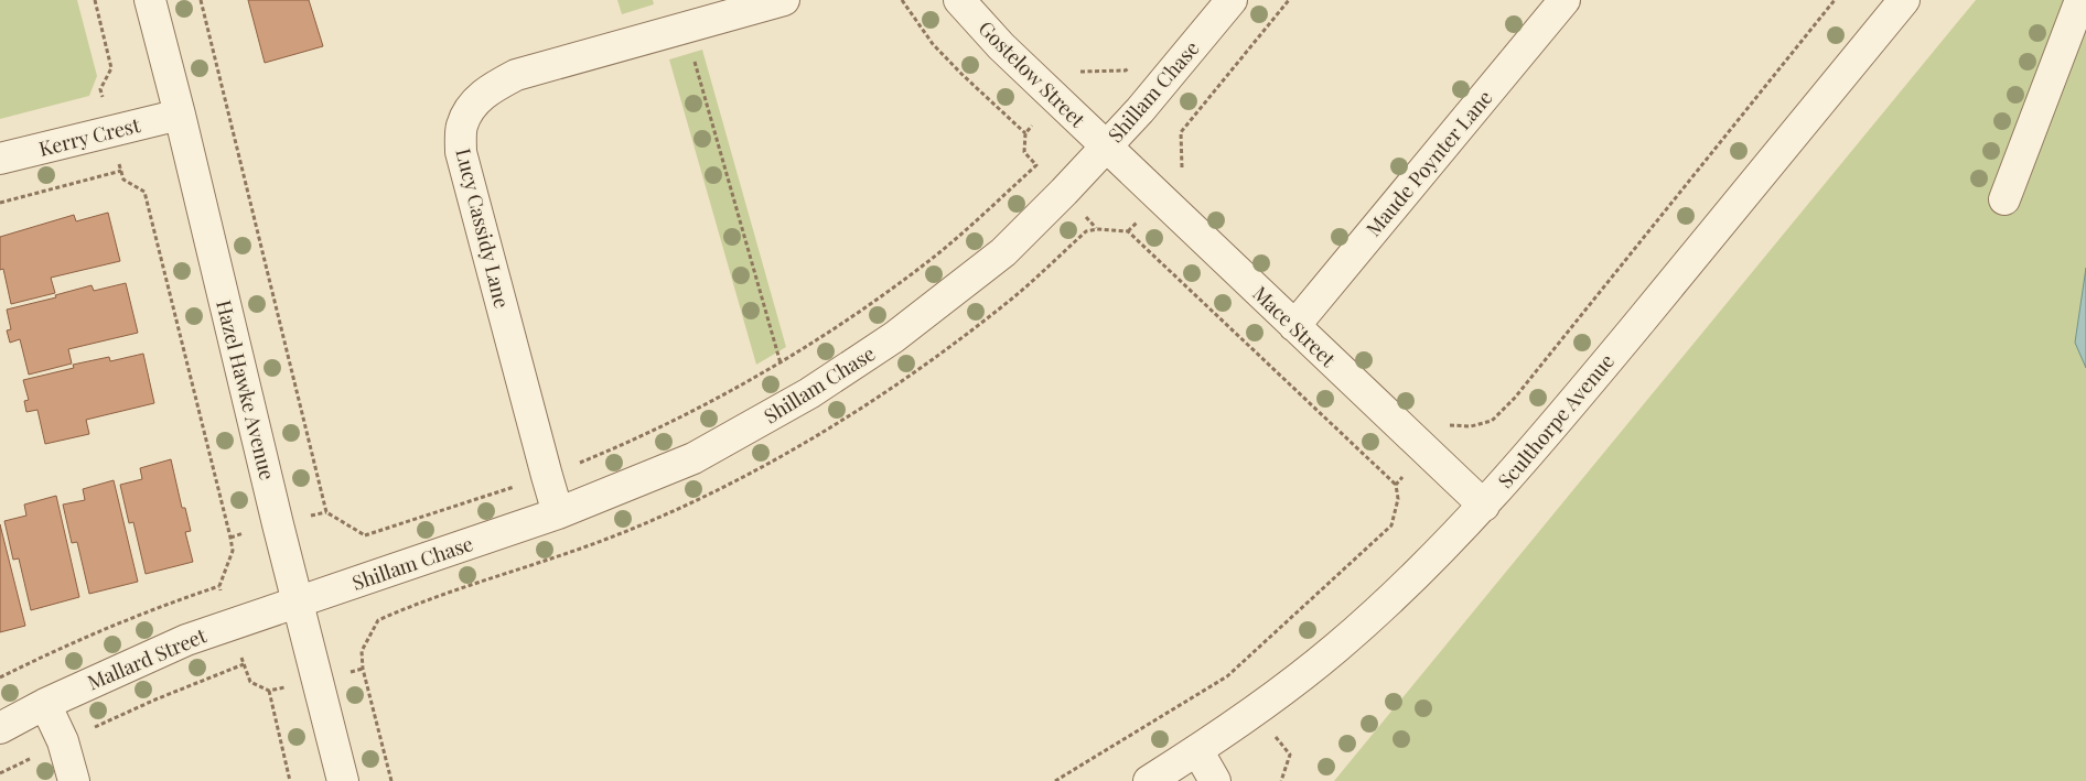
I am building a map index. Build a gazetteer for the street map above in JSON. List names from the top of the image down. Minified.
{"streets":{"street":["Gostelow Street","Shillam Chase","Kerry Crest","Maude Poynter Lane","Lucy Cassidy Lane","Mace Street","Hazel Hawke Avenue","Sculthorpe Avenue","Mallard Street"]},"crossings":[["Gostelow Street","Shillam Chase"],["Gostelow Street","Mace Street"],["Shillam Chase","Lucy Cassidy Lane"],["Shillam Chase","Mace Street"],["Shillam Chase","Hazel Hawke Avenue"],["Shillam Chase","Mallard Street"],["Kerry Crest","Hazel Hawke Avenue"],["Maude Poynter Lane","Mace Street"],["Mace Street","Sculthorpe Avenue"],["Hazel Hawke Avenue","Mallard Street"]]}
